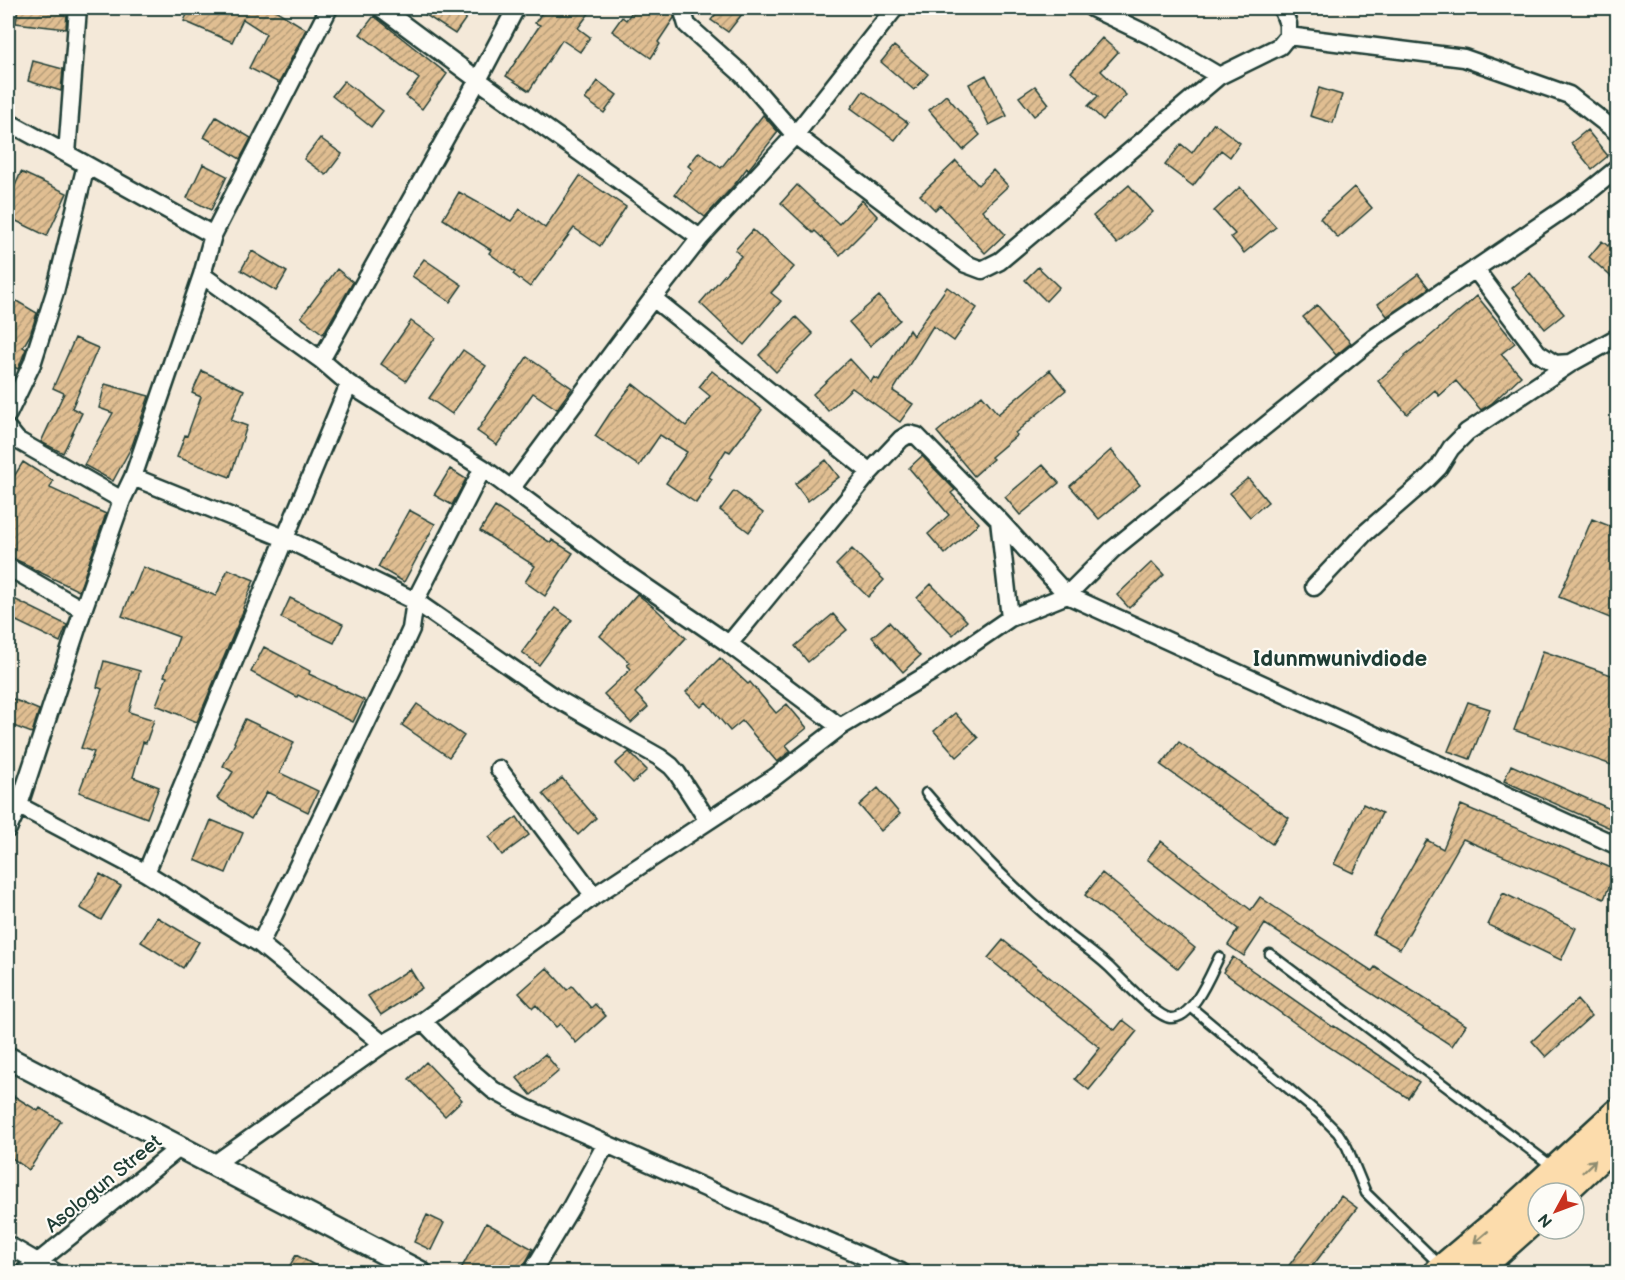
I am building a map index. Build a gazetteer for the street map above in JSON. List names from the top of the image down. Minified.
{"streets":{"street":["Asologun Street"]},"districts":["Idunmwunivdiode"],"north":"bottom left"}
